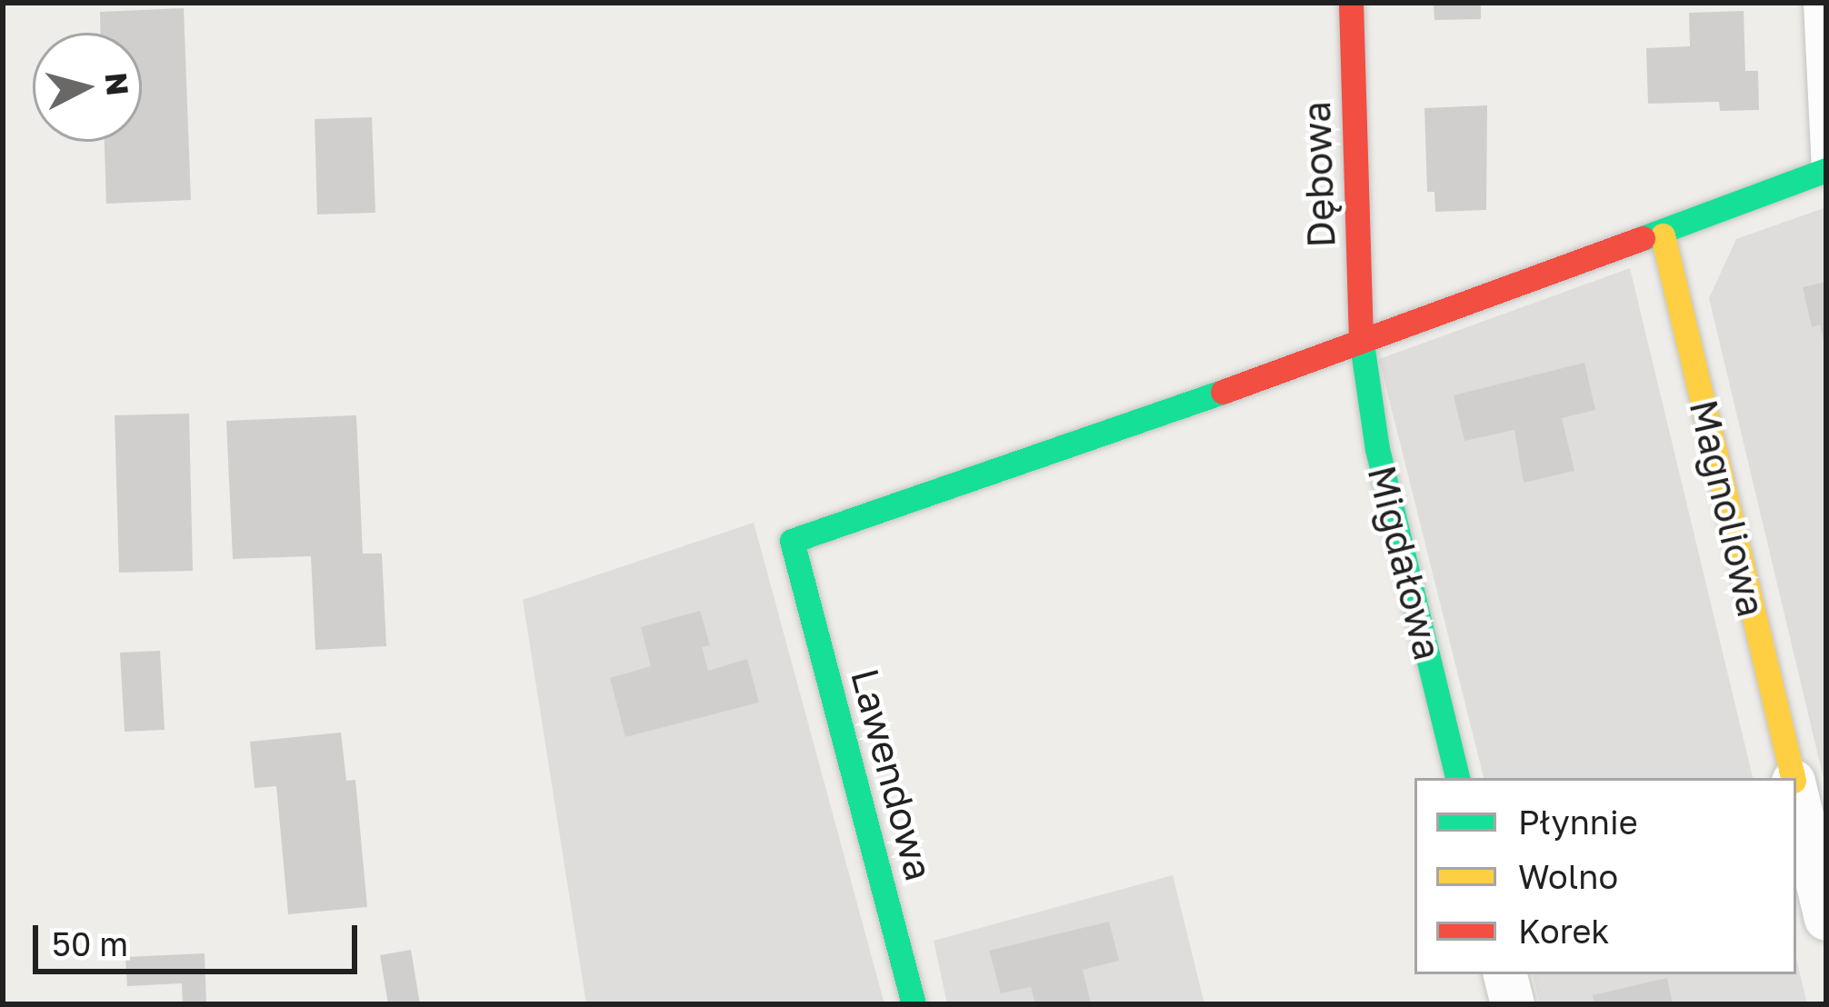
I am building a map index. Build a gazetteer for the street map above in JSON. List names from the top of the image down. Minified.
{"streets":{"street":["Dębowa","Magnoliowa","Migdałowa","Lawendowa"]},"crossings":[["Dębowa","Migdałowa"],["Dębowa","Lawendowa"],["Migdałowa","Lawendowa"]],"legend":["Płynnie","Wolno","Korek"],"scale_bar":"50 m","north":"right"}
